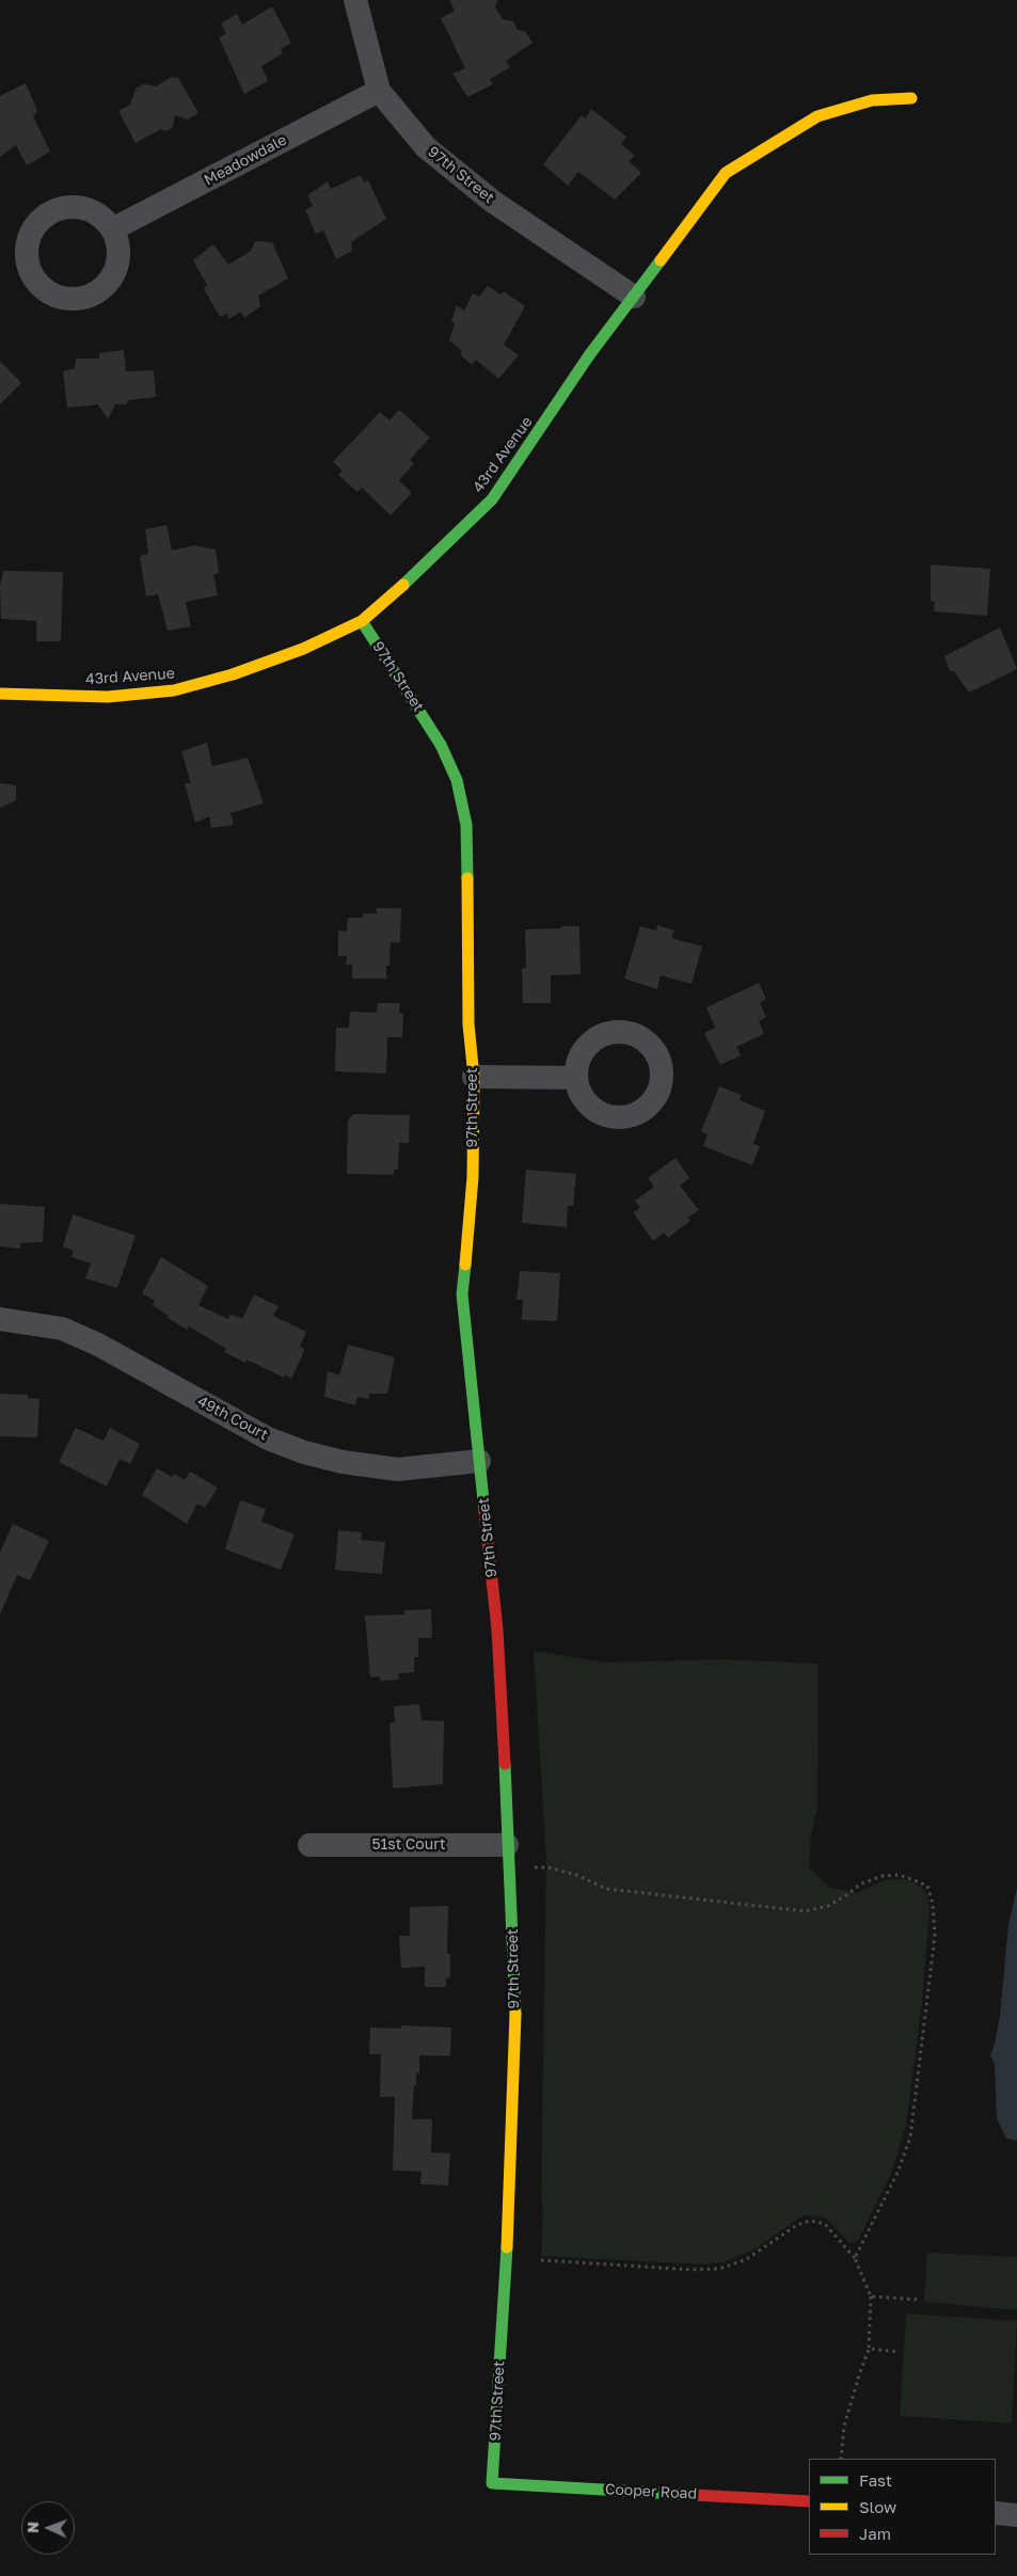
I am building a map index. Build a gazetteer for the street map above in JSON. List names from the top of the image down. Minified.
{"streets":{"street":["Meadowdale","97th Street","43rd Avenue","49th Court","51st Court","Cooper Road"]},"crossings":[["Meadowdale","97th Street"],["97th Street","43rd Avenue"],["97th Street","49th Court"],["97th Street","51st Court"],["97th Street","Cooper Road"]],"legend":["Fast","Slow","Jam"],"north":"left"}
